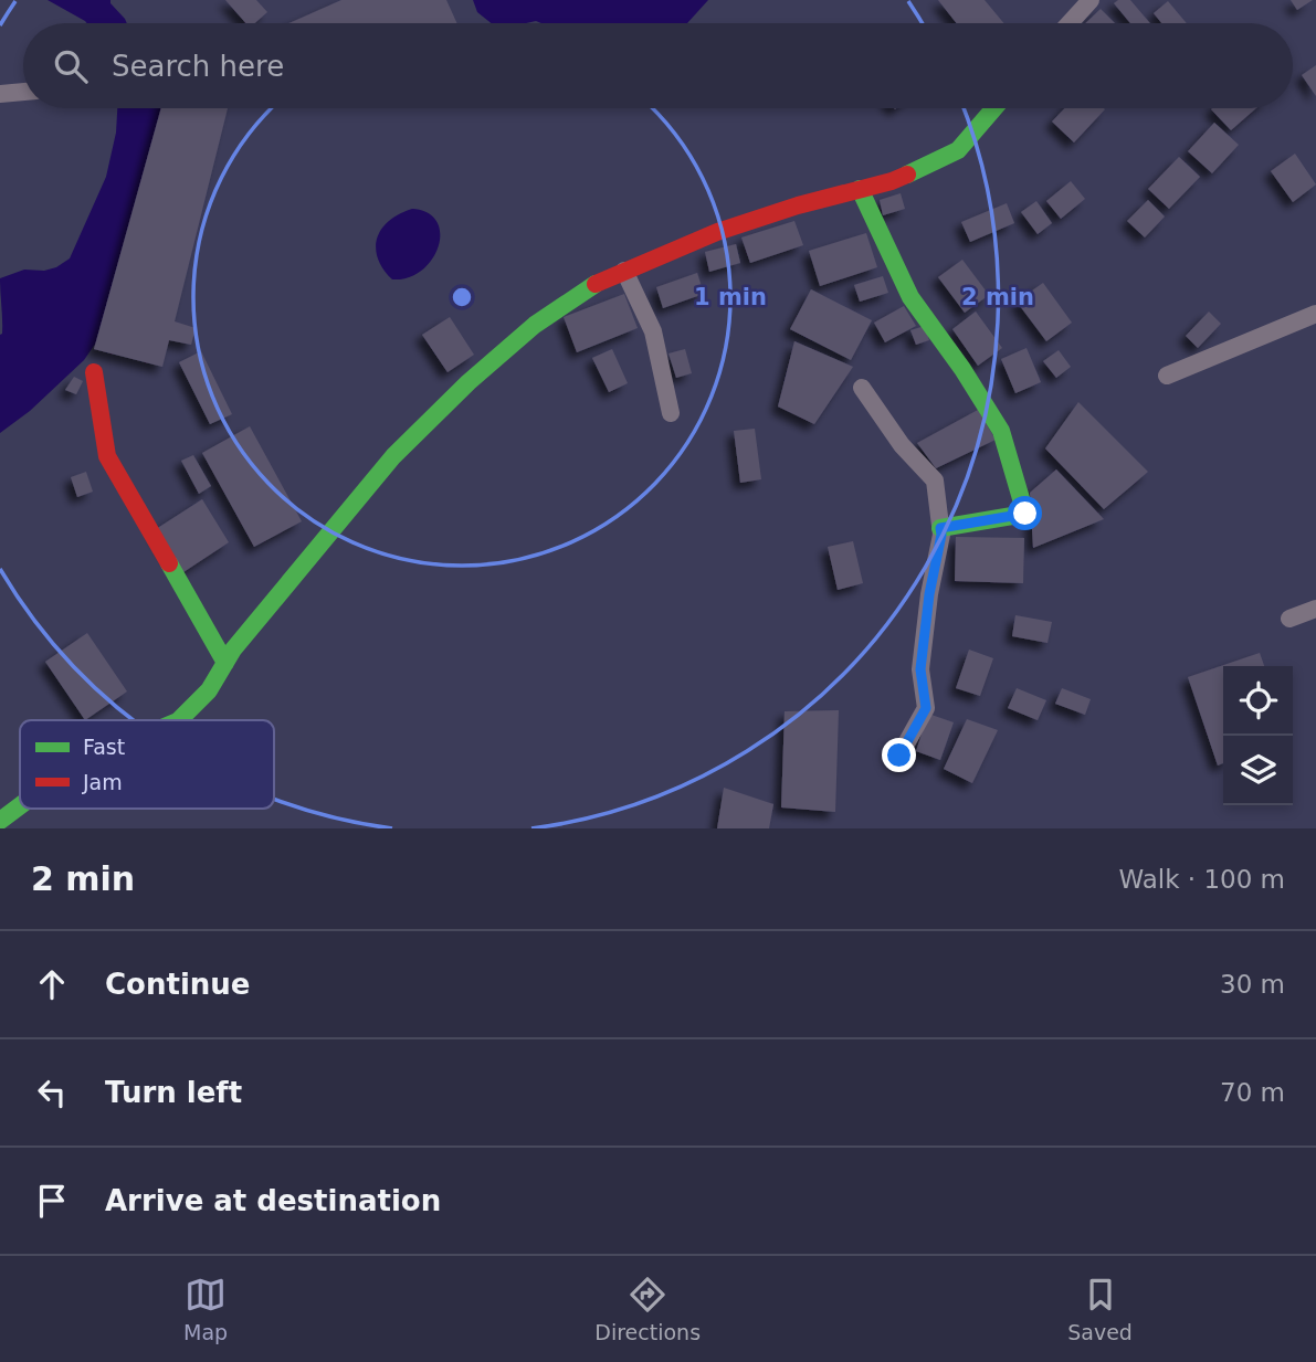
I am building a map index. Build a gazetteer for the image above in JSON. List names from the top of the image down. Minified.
{"legend":["Fast","Jam"],"page":{"search":"Search here","heading":["2 min","Walk · 100 m"],"list":[["Continue","30 m"],["Turn left","70 m"],"Arrive at destination"],"nav":["Map","Directions","Saved"]},"rings":["1 min","2 min"]}
